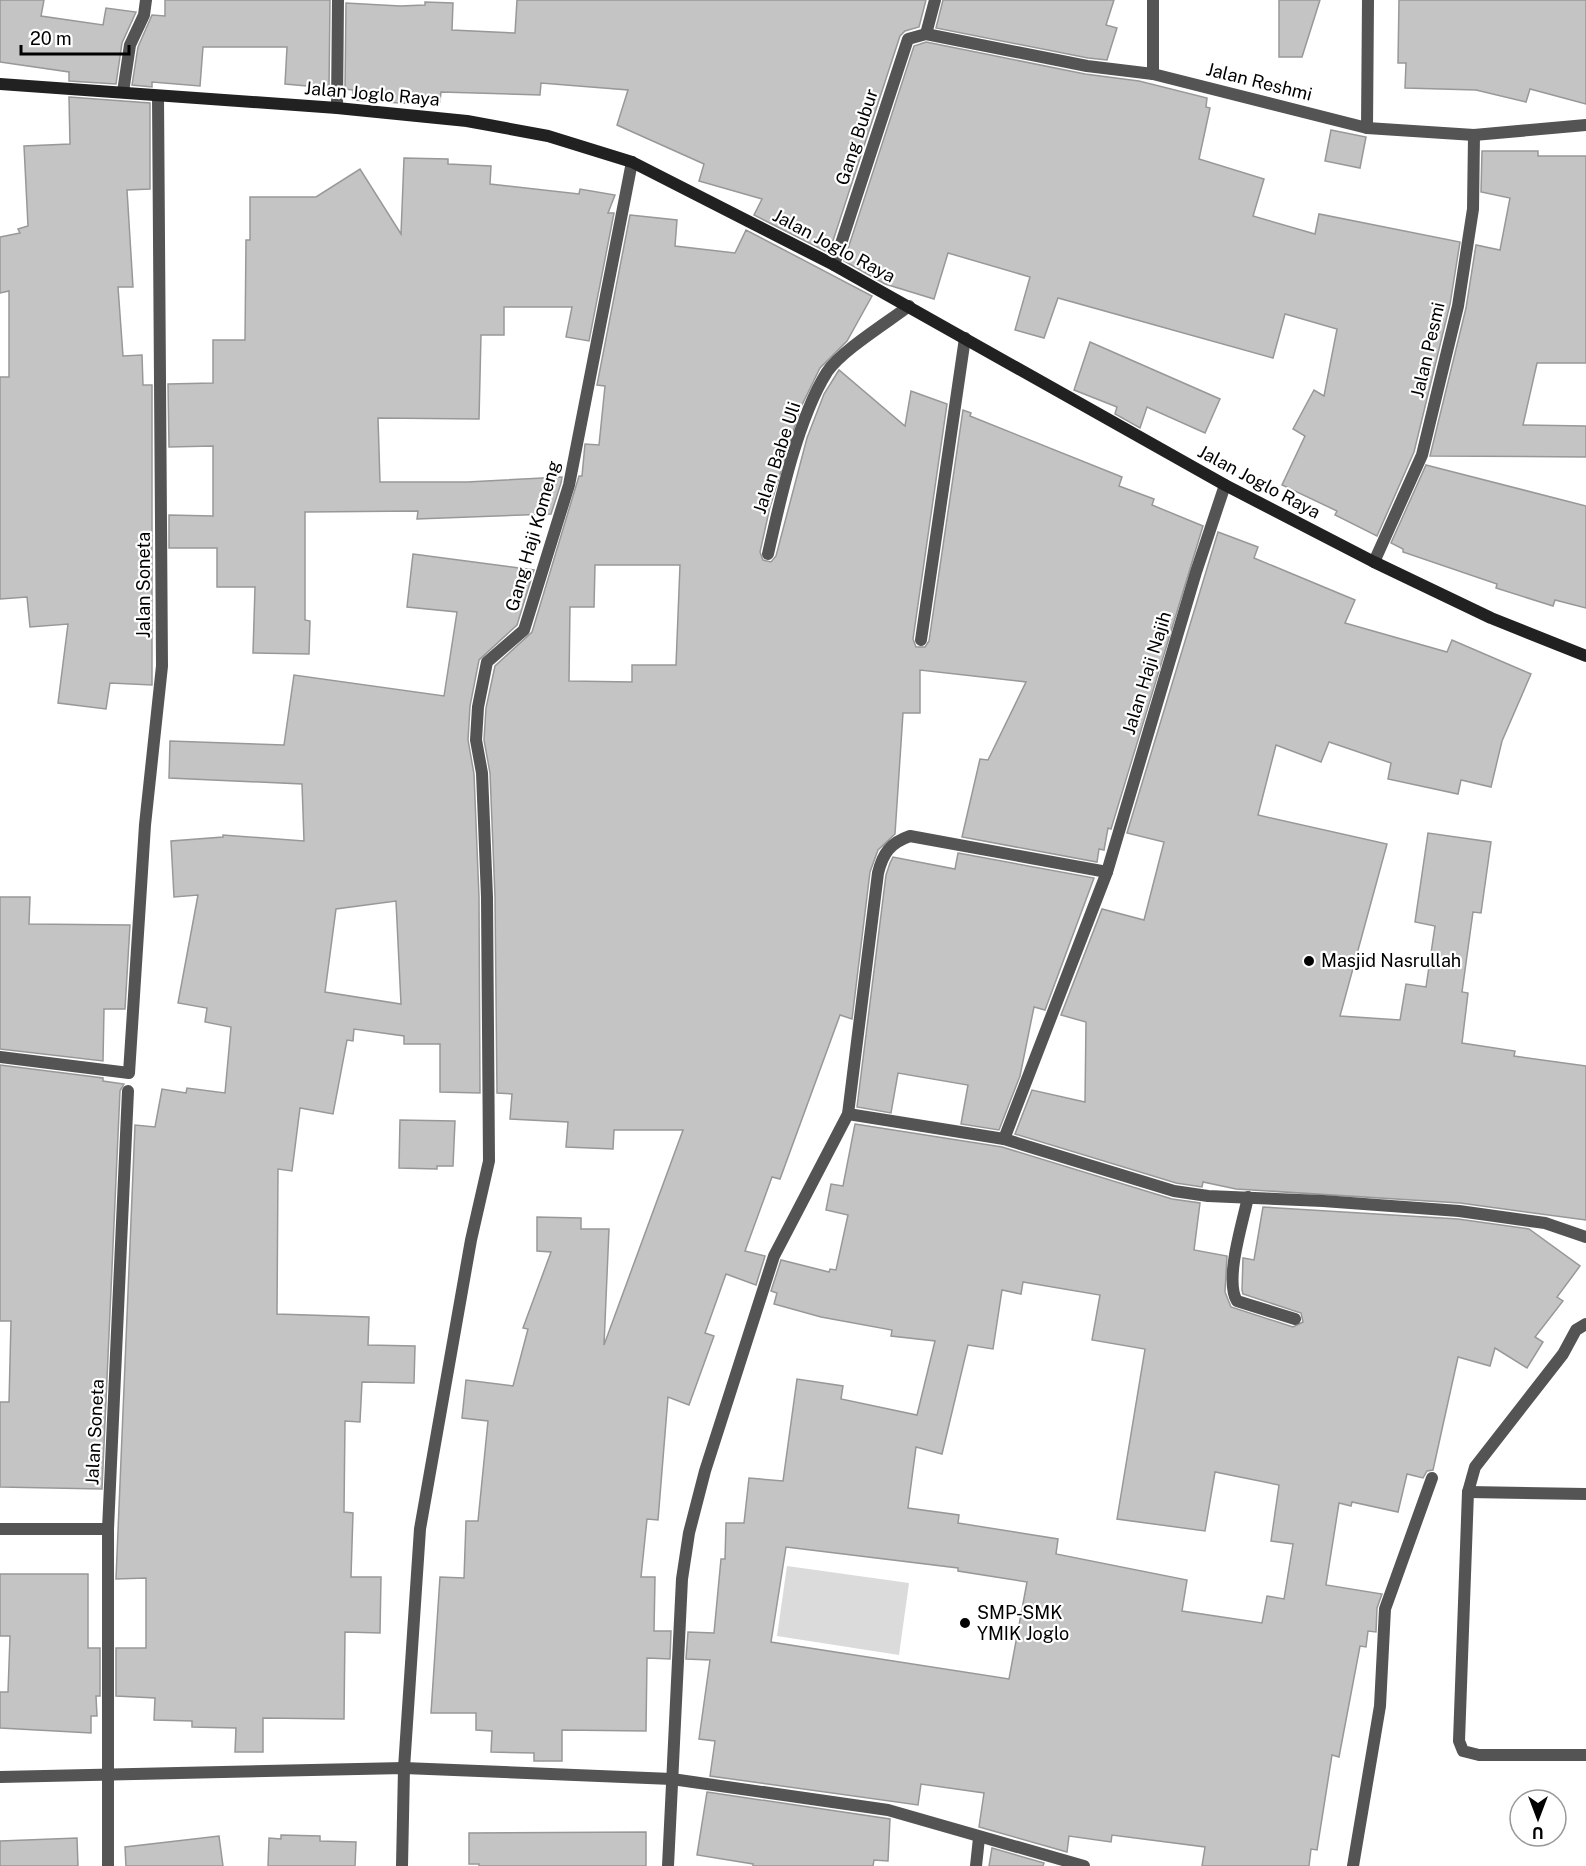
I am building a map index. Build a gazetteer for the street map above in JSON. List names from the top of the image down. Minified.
{"streets":{"main road":["Jalan Joglo Raya"],"street":["Jalan Reshmi","Gang Bubur","Jalan Pesmi","Jalan Babe Uli","Gang Haji Komeng","Jalan Soneta","Jalan Haji Najih"]},"crossings":[["Jalan Reshmi","Gang Bubur"],["Jalan Reshmi","Jalan Pesmi"],["Jalan Joglo Raya","Gang Bubur"],["Jalan Joglo Raya","Jalan Pesmi"],["Jalan Joglo Raya","Jalan Babe Uli"],["Jalan Joglo Raya","Gang Haji Komeng"],["Jalan Joglo Raya","Jalan Soneta"],["Jalan Joglo Raya","Jalan Haji Najih"]],"places":["Masjid Nasrullah","SMP-SMK YMIK Joglo"],"scale_bar":"20 m","north":"bottom"}
